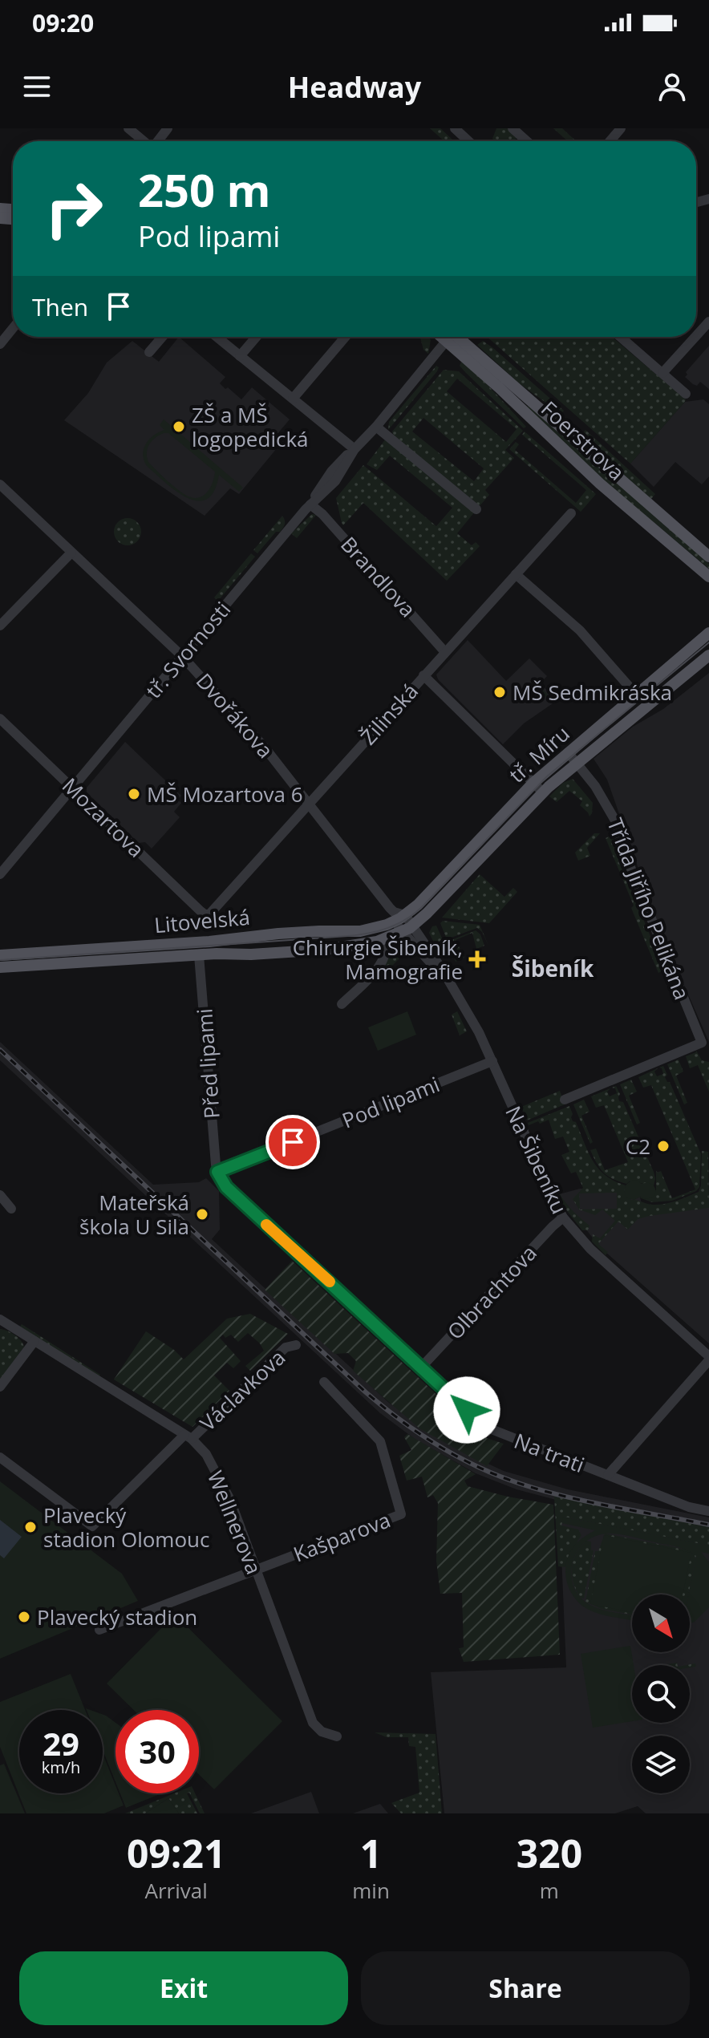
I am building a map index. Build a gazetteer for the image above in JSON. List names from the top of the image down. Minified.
{"streets":{"main road":["Foerstrova","tř. Míru","Litovelská"],"street":["Brandlova","tř. Svornosti","Žilinská","Dvořákova","Mozartova","Třída Jiřího Pelikána","Před lipami","Pod lipami","Na Šibeníku","Olbrachtova","Václavkova","Na trati","Wellnerova","Kašparova"]},"crossings":[["Brandlova","tř. Svornosti"],["Brandlova","Žilinská"],["tř. Svornosti","Dvořákova"],["tř. Svornosti","Mozartova"],["Žilinská","Dvořákova"],["Žilinská","Mozartova"],["Dvořákova","tř. Míru"],["Dvořákova","Litovelská"],["Dvořákova","Na Šibeníku"],["tř. Míru","Třída Jiřího Pelikána"],["tř. Míru","Litovelská"],["tř. Míru","Na Šibeníku"],["Litovelská","Před lipami"],["Litovelská","Na Šibeníku"],["Před lipami","Pod lipami"],["Před lipami","Na trati"],["Pod lipami","Na Šibeníku"],["Pod lipami","Na trati"],["Na Šibeníku","Olbrachtova"],["Olbrachtova","Na trati"],["Václavkova","Wellnerova"],["Wellnerova","Kašparova"]],"districts":["Šibeník"],"places":{"other":["ZŠ a MŠ logopedická","MŠ Sedmikráska","MŠ Mozartova 6","C2","Mateřská škola U Sila","Plavecký stadion Olomouc","Plavecký stadion"],"health":["Chirurgie Šibeník, Mamografie"]},"north":"bottom right","page":{"status":"09:20","header":"Headway","turn":["250 m","Pod lipami"],"then":"Then","speed":"29 km/h","limit":"30","eta":["09:21","Arrival","1","min","320","m"],"buttons":["Exit","Share"]}}
